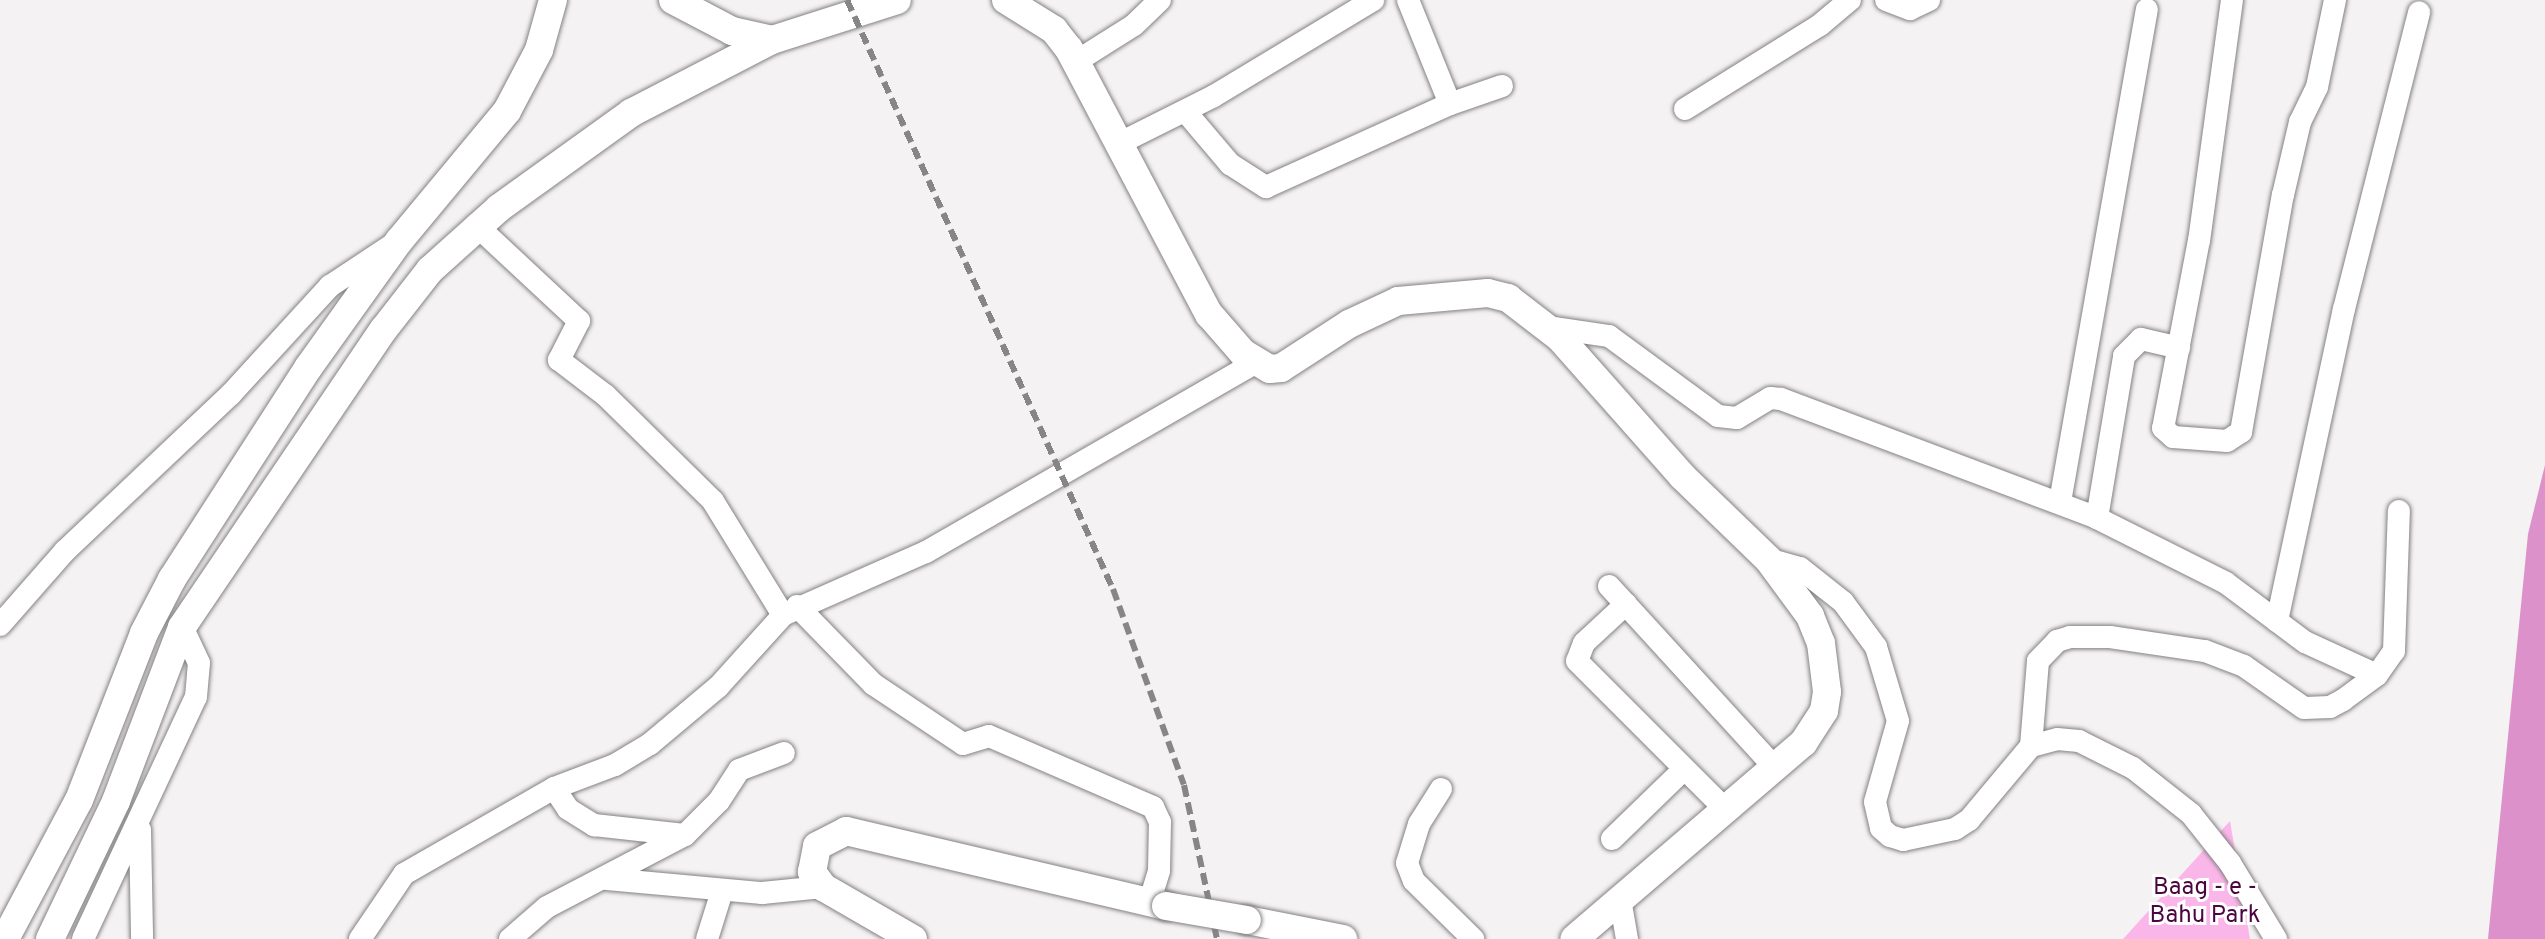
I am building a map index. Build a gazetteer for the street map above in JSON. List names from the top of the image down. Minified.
{"parks":["Baag - e - Bahu Park"]}
